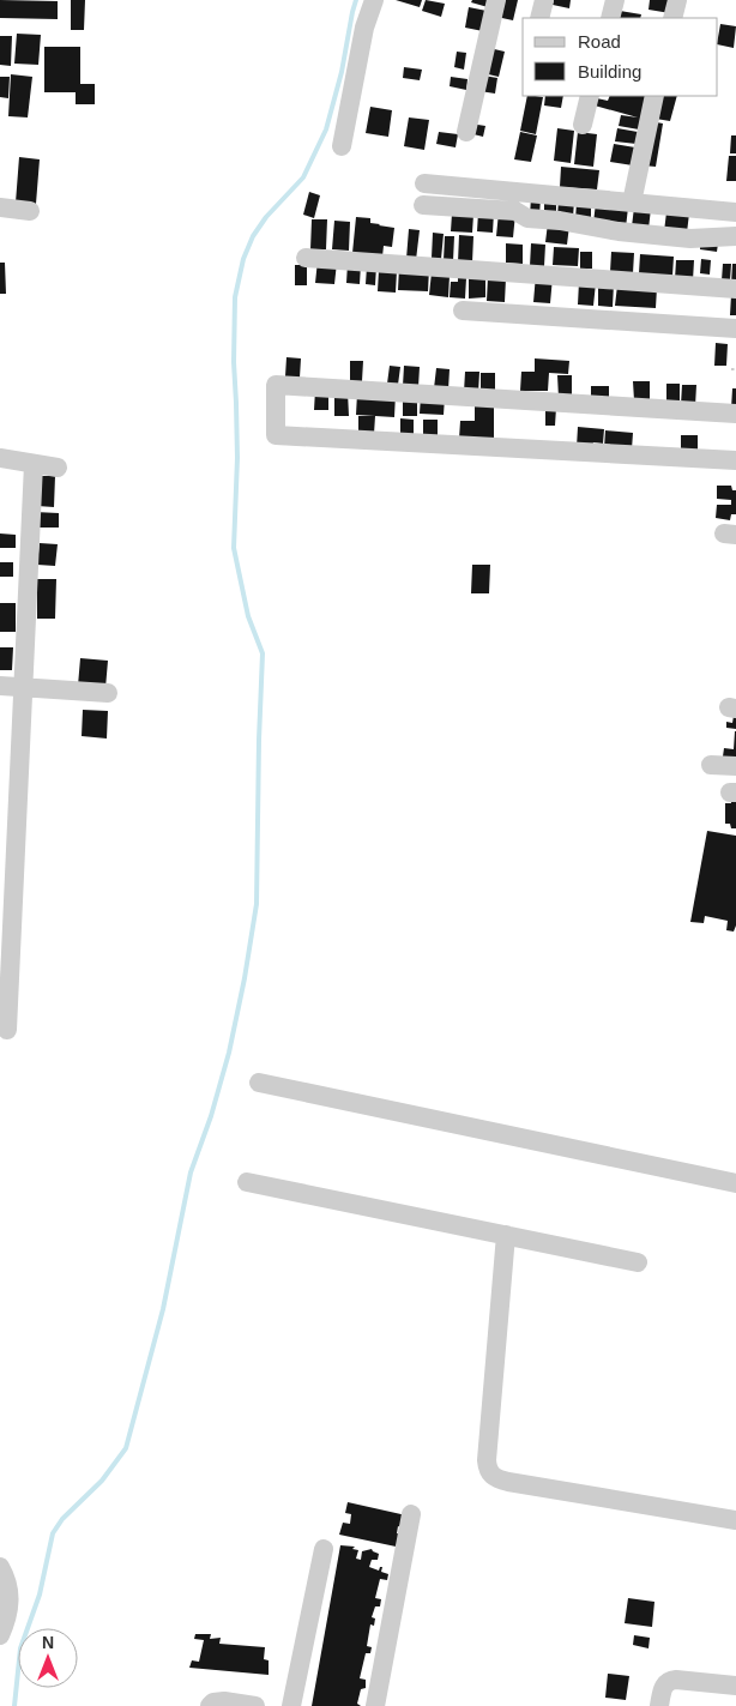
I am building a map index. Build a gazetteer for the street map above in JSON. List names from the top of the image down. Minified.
{"legend":["Road","Building"],"north":"top"}
